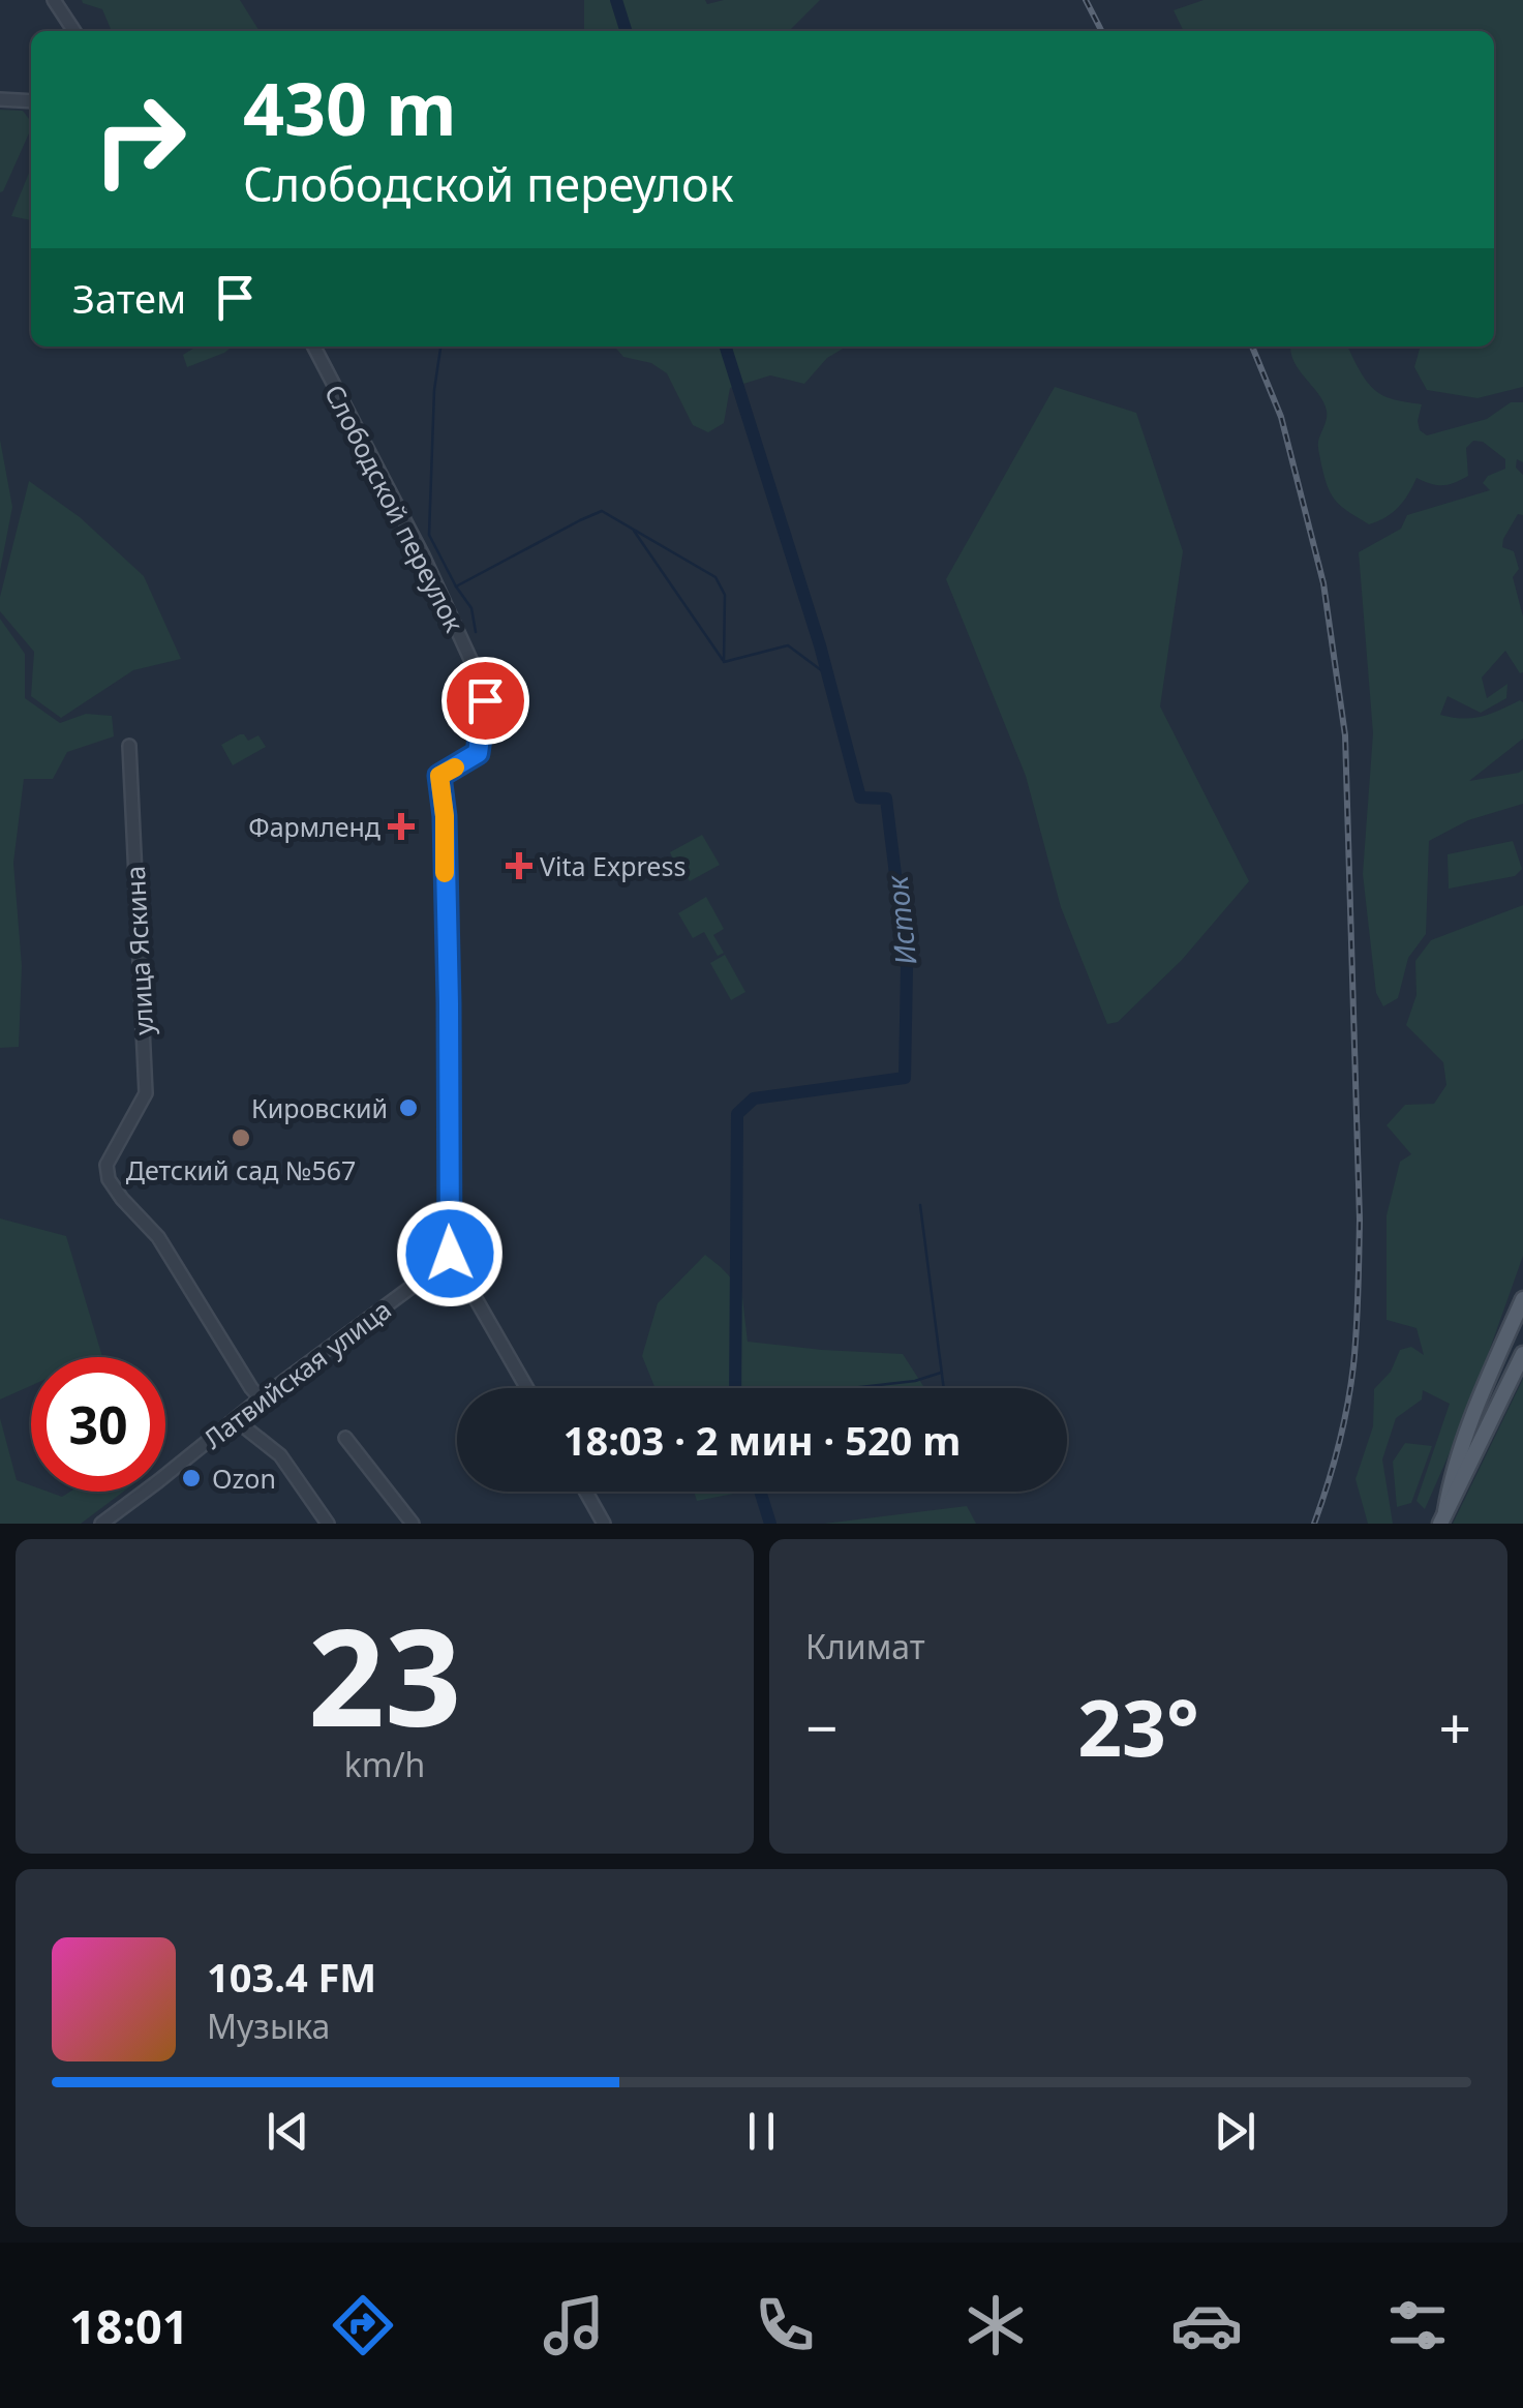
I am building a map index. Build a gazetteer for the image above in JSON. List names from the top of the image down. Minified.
{"streets":{"street":["Слободской переулок","улица Яскина","Латвийская улица"]},"crossings":[["Слободской переулок","Латвийская улица"],["улица Яскина","Латвийская улица"]],"water":["Исток"],"places":{"health":["Фармленд","Vita Express"],"other":["Кировский","Детский сад №567","Ozon"]},"page":{"turn":["430 m","Слободской переулок"],"then":"Затем","limit":"30","trip":"18:03 · 2 мин · 520 m","tile":[["23","km/h"],"Климат"],"heat":["−","23°","+"],"song":["103.4 FM","Музыка"],"tabs":"18:01"}}
